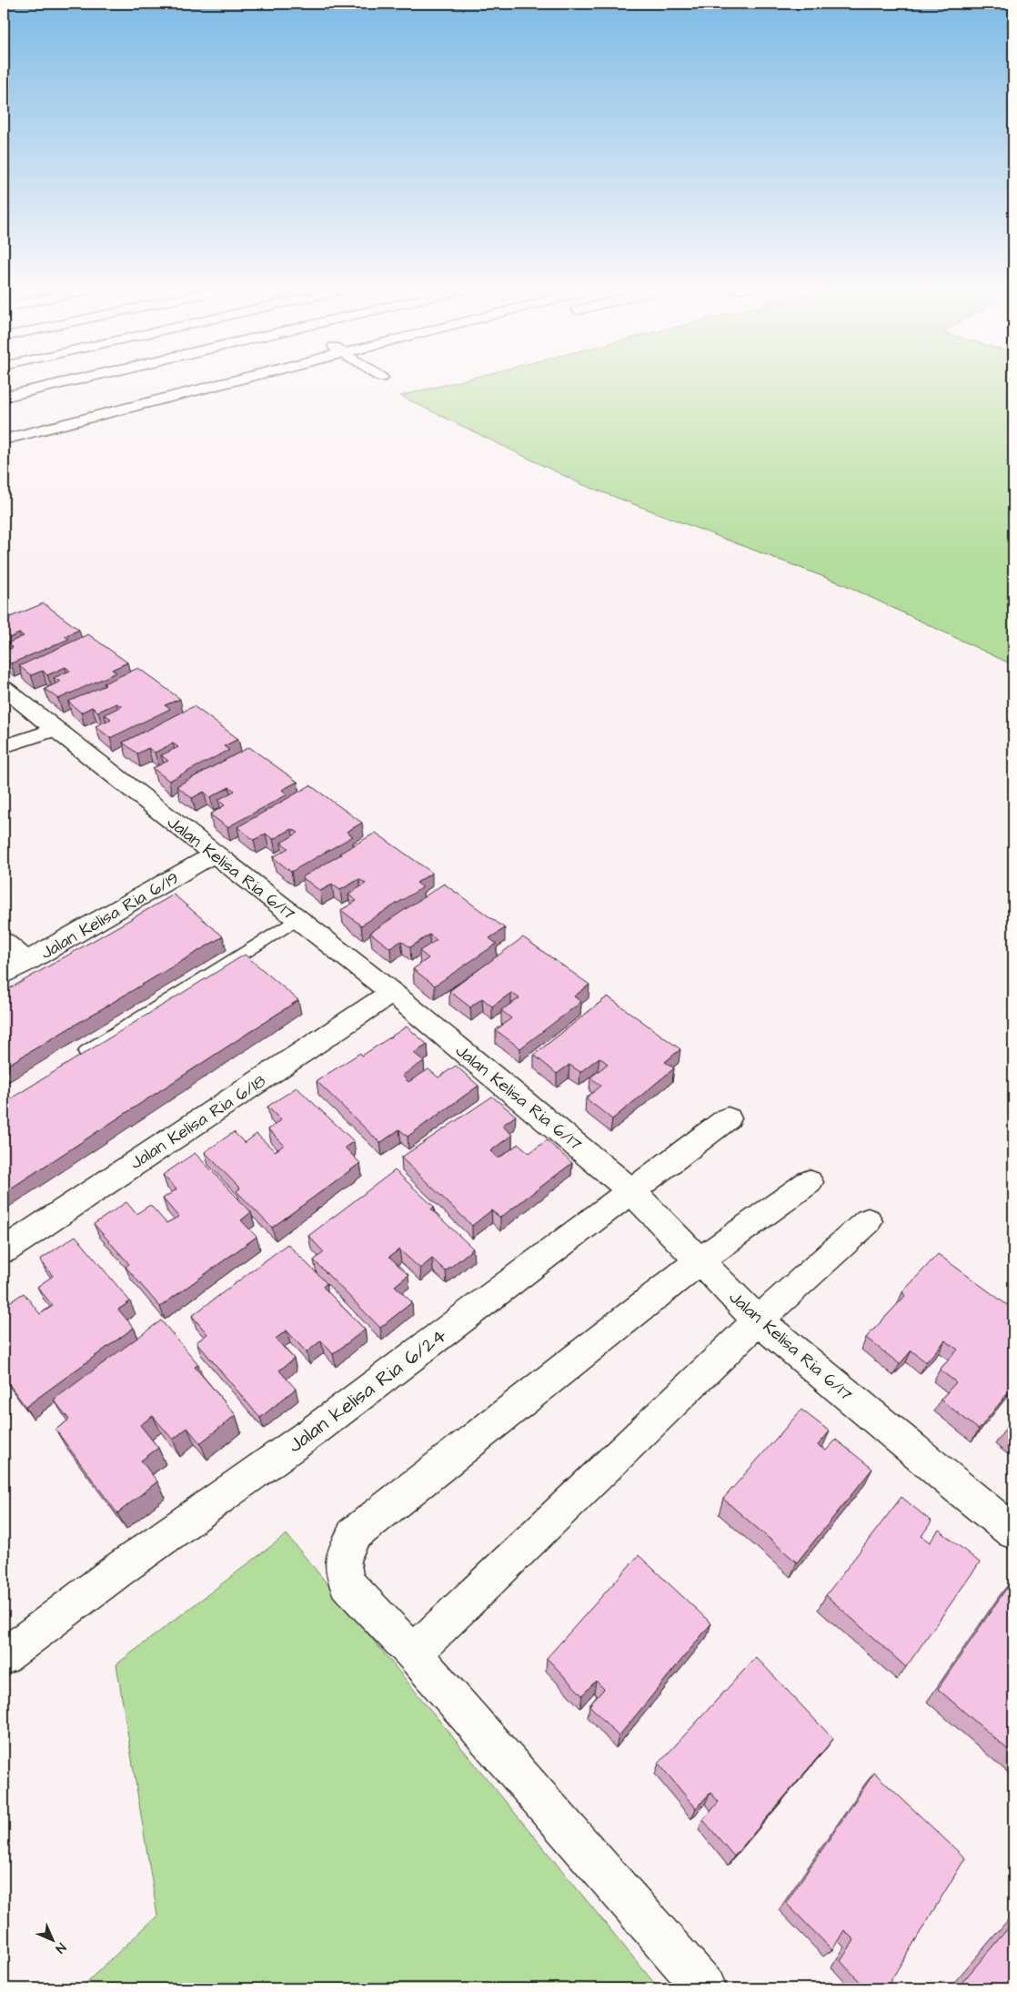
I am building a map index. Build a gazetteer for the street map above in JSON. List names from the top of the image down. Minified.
{"streets":{"street":["Jalan Kelisa Ria 6/17","Jalan Kelisa Ria 6/19","Jalan Kelisa Ria 6/18","Jalan kelisa Ria 6/24"]},"crossings":[["Jalan Kelisa Ria 6/17","Jalan Kelisa Ria 6/19"],["Jalan Kelisa Ria 6/17","Jalan Kelisa Ria 6/18"],["Jalan Kelisa Ria 6/17","Jalan kelisa Ria 6/24"]],"north":"bottom right"}
